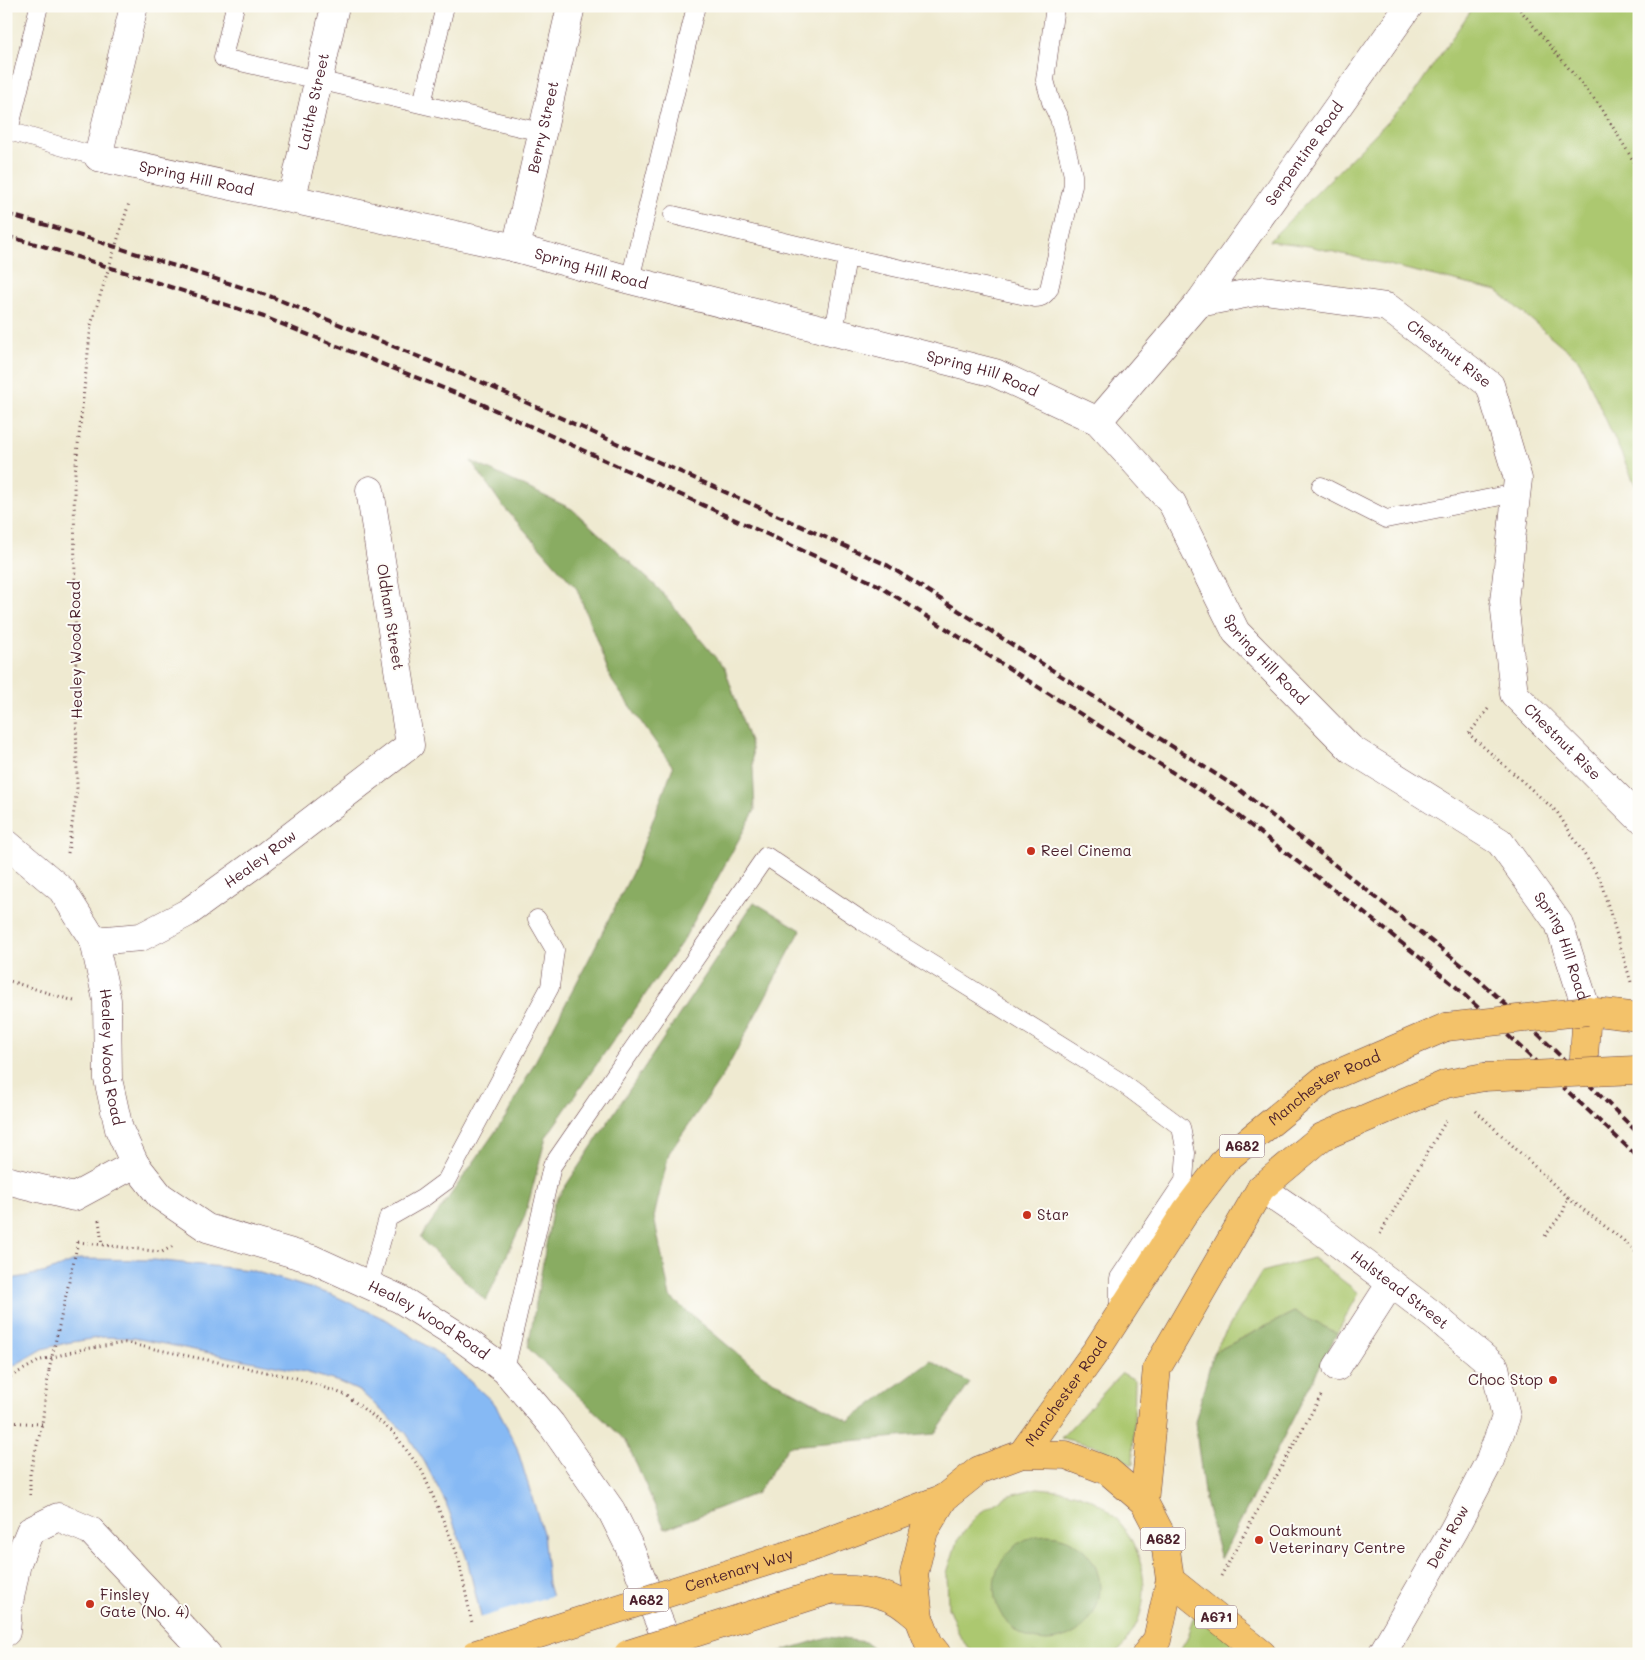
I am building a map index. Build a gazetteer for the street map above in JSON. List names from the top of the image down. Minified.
{"streets":{"main road":["Manchester Road","A682","Centenary Way","A671"],"street":["Laithe Street","Berry Street","Serpentine Road","Spring Hill Road","Chestnut Rise","Oldham Street","Healey Wood Road","Healey Row","Halstead Street","Dent Row"]},"crossings":[["Laithe Street","Spring Hill Road"],["Berry Street","Spring Hill Road"],["Serpentine Road","Chestnut Rise"],["Spring Hill Road","Manchester Road"],["Oldham Street","Healey Row"],["Healey Wood Road","Healey Row"],["Manchester Road","A682"],["Manchester Road","Centenary Way"],["Manchester Road","A671"],["A682","Halstead Street"],["Halstead Street","Dent Row"]],"places":["Reel Cinema","Star","Choc Stop","Oakmount Veterinary Centre","Finsley Gate (No. 4)"]}
